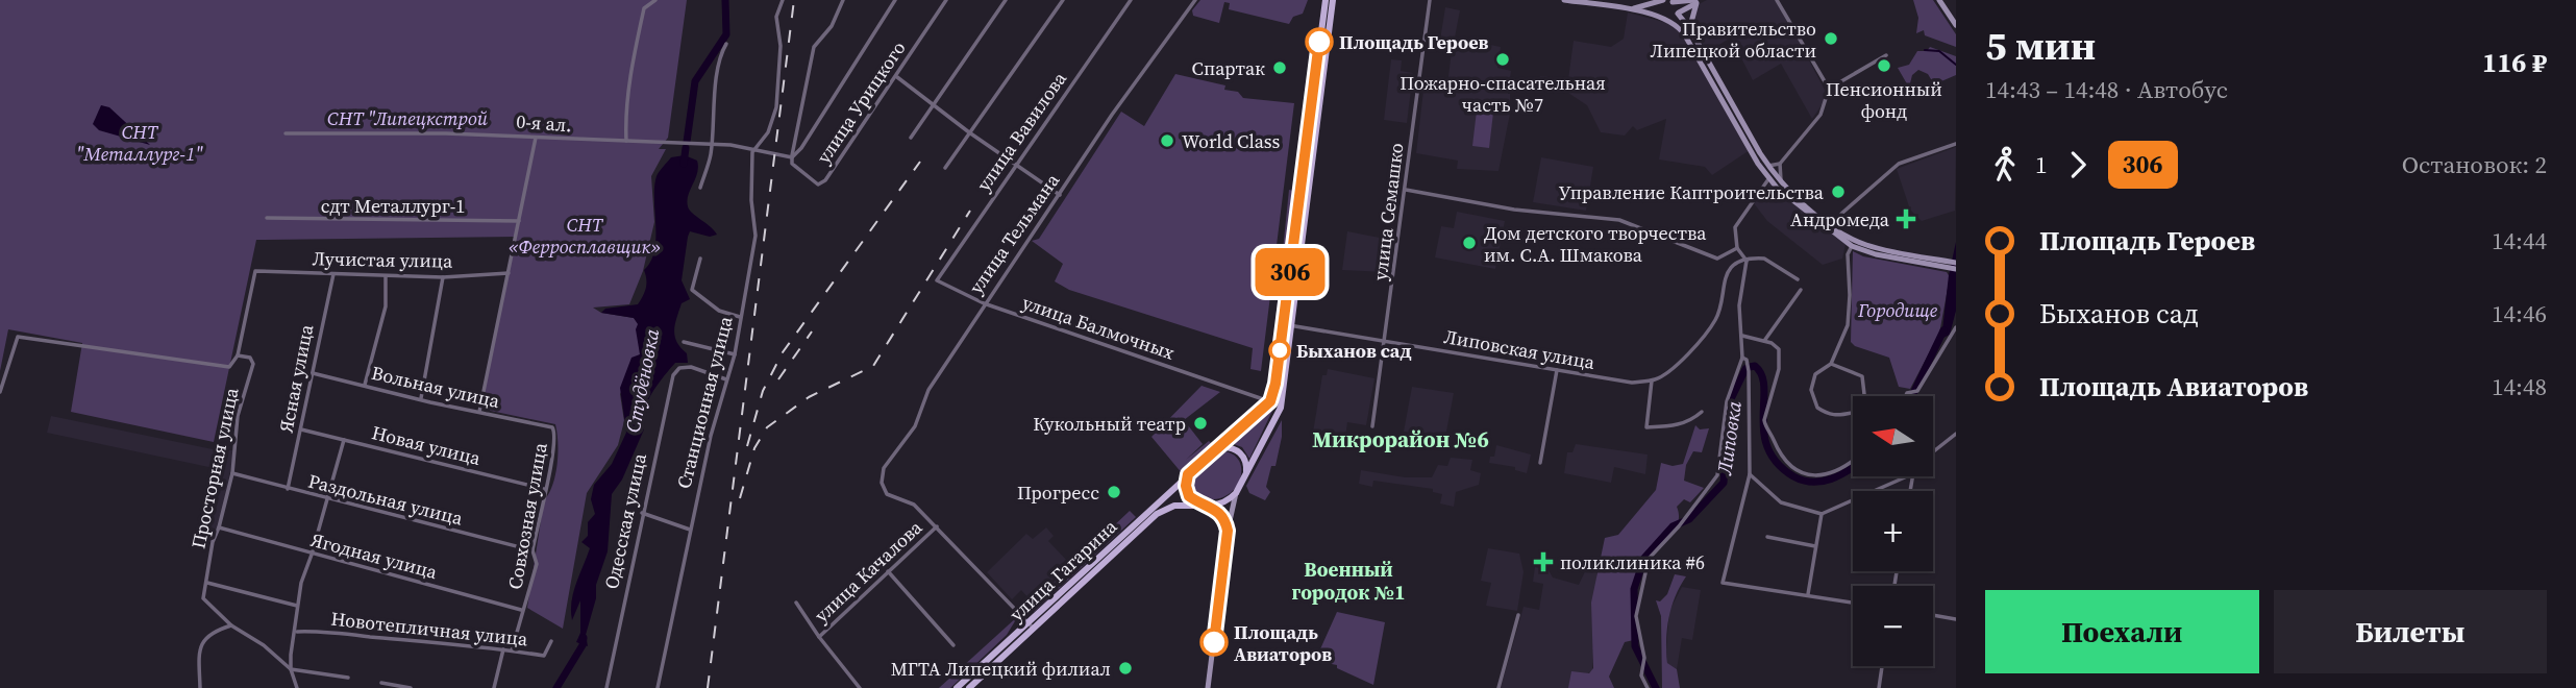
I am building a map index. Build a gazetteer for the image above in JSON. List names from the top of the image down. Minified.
{"streets":{"main road":["улица Гагарина"],"street":["улица Урицкого","0-я ал.","улица Вавилова","сдт Металлург-1","улица Семашко","улица Тельмана","Лучистая улица","улица Балмочных","Липовская улица","Ясная улица","Вольная улица","Станционная улица","Новая улица","Просторная улица","Раздольная улица","Совхозная улица","Одесская улица","Ягодная улица","улица Качалова","Новотепличная улица"]},"crossings":[["улица Урицкого","0-я ал."],["0-я ал.","Станционная улица"],["улица Вавилова","улица Балмочных"],["улица Семашко","Липовская улица"],["улица Тельмана","улица Балмочных"],["улица Тельмана","улица Качалова"],["Лучистая улица","Ясная улица"],["Лучистая улица","Просторная улица"],["Ясная улица","Вольная улица"],["Ясная улица","Новая улица"],["Ясная улица","Раздольная улица"],["Вольная улица","Совхозная улица"],["Станционная улица","Одесская улица"],["Новая улица","Совхозная улица"],["Просторная улица","Раздольная улица"],["Просторная улица","Ягодная улица"],["Раздольная улица","Совхозная улица"],["Совхозная улица","Ягодная улица"],["Совхозная улица","Новотепличная улица"]],"districts":["Микрорайон №6","Военный городок №1"],"water":["Студёновка","Липовка"],"parks":["СНТ \"Липецкстрой","СНТ \"Металлург-1\"","СНТ «Ферросплавщик»","Городище"],"places":{"other":["Правительство Липецкой области","Площадь Героев","Пожарно-спасательная часть №7","Пенсионный фонд","Спартак","World Class","Управление Каптроительства","Дом детского творчества им. С.А. Шмакова","Быханов сад","Кукольный театр","Прогресс","Площадь Авиаторов","МГТА Липецкий филиал"],"health":["Андромеда","поликлиника #6"]},"lines":["bus line 306"],"north":"left","page":{"on_map":"306","heading":["5 мин","14:43 – 14:48 · Автобус","116 ₽"],"legs":["1","306","Остановок: 2"],"list":[{"name":"Площадь Героев","value":"14:44"},{"name":"Быханов сад","value":"14:46"},{"name":"Площадь Авиаторов","value":"14:48"}],"map_buttons":["+","−"],"buttons":["Поехали","Билеты"]}}
